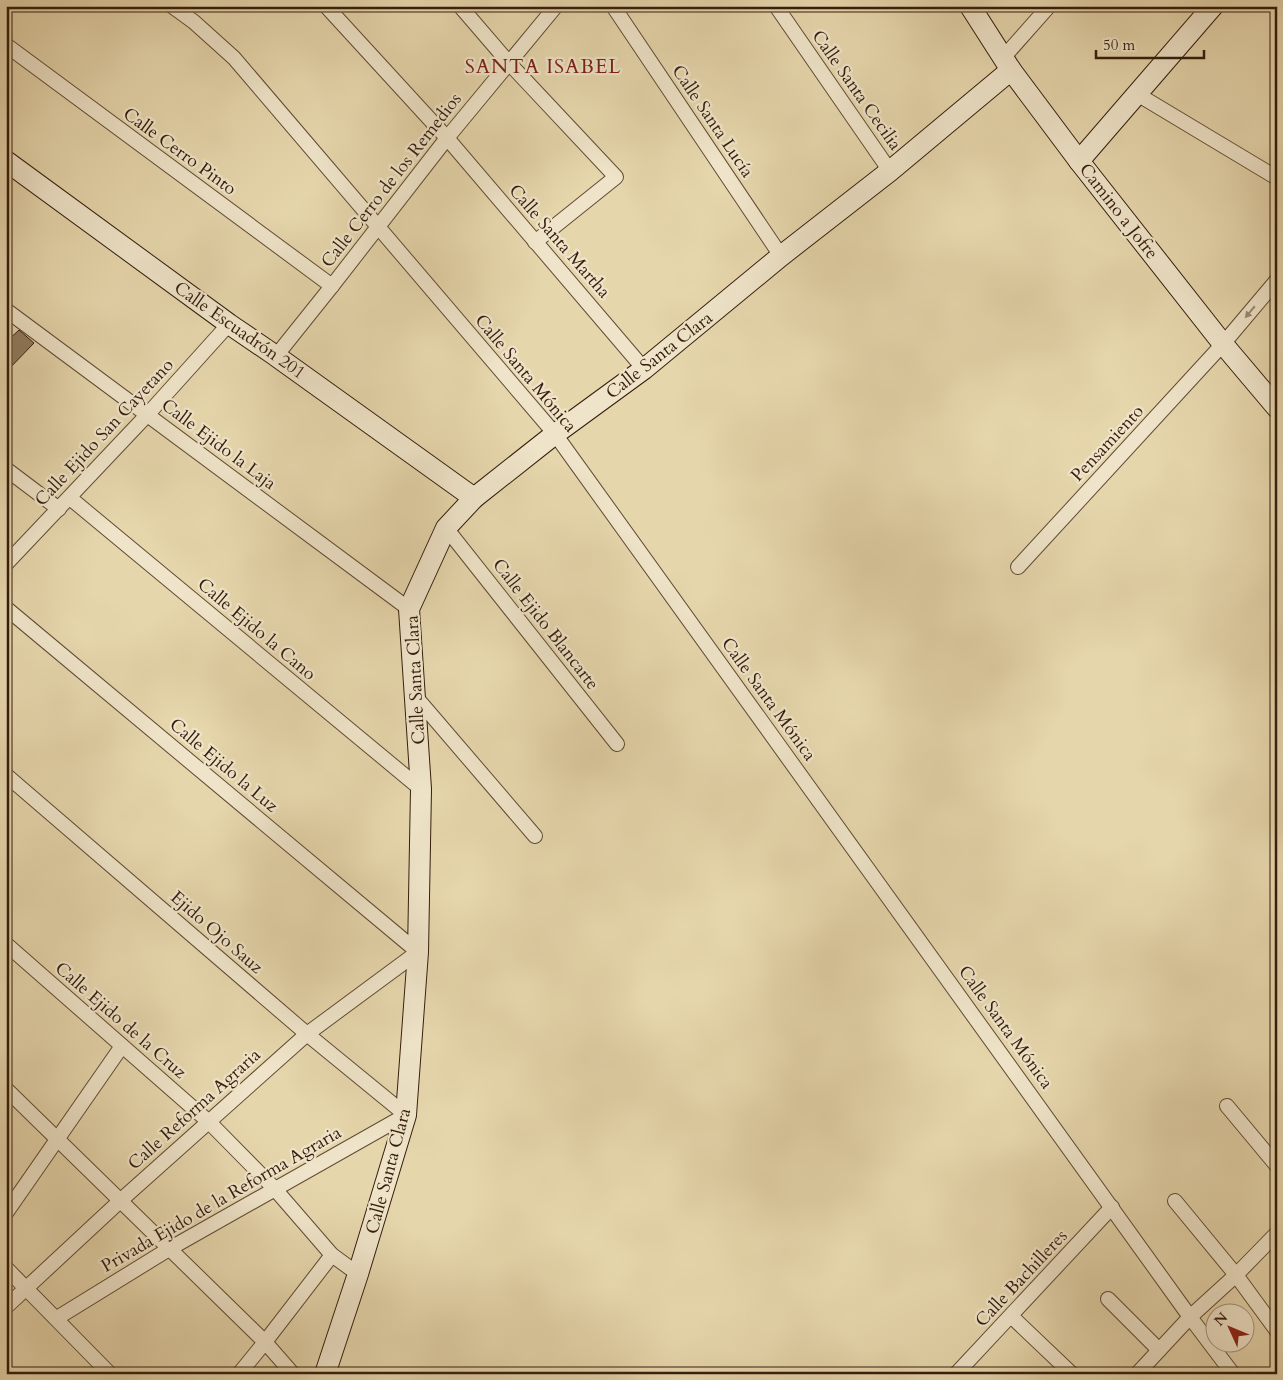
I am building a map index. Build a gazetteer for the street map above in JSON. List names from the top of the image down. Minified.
{"streets":{"street":["Calle Santa Cecilia","Calle Santa Lucía","Calle Cerro Pinto","Calle Cerro de los Remedios","Camino a Jofre","Calle Santa Martha","Calle Escuadrón 201","Calle Santa Clara","Calle Santa Mónica","Calle Ejido San Cayetano","Pensamiento","Calle Ejido la Laja","Calle Ejido Blancarte","Calle Ejido la Cano","Calle Ejido la Luz","Ejido Ojo Sauz","Calle Ejido de la Cruz","Calle Reforma Agraria","Privada Ejido de la Reforma Agraria","Calle Bachilleres"]},"crossings":[["Calle Santa Cecilia","Calle Santa Clara"],["Calle Santa Lucía","Calle Santa Clara"],["Calle Cerro Pinto","Calle Cerro de los Remedios"],["Calle Cerro de los Remedios","Calle Santa Martha"],["Calle Cerro de los Remedios","Calle Escuadrón 201"],["Calle Cerro de los Remedios","Calle Santa Mónica"],["Camino a Jofre","Calle Santa Clara"],["Camino a Jofre","Pensamiento"],["Calle Santa Martha","Calle Santa Clara"],["Calle Escuadrón 201","Calle Santa Clara"],["Calle Escuadrón 201","Calle Ejido San Cayetano"],["Calle Santa Clara","Calle Santa Mónica"],["Calle Santa Clara","Calle Ejido la Laja"],["Calle Santa Clara","Calle Ejido Blancarte"],["Calle Santa Clara","Calle Ejido la Cano"],["Calle Santa Clara","Calle Ejido la Luz"],["Calle Santa Clara","Ejido Ojo Sauz"],["Calle Santa Clara","Calle Ejido de la Cruz"],["Calle Santa Clara","Calle Reforma Agraria"],["Calle Santa Clara","Privada Ejido de la Reforma Agraria"],["Calle Santa Mónica","Calle Bachilleres"],["Calle Ejido San Cayetano","Calle Ejido la Laja"],["Calle Ejido San Cayetano","Calle Ejido la Cano"],["Calle Ejido la Luz","Calle Reforma Agraria"],["Ejido Ojo Sauz","Calle Reforma Agraria"],["Ejido Ojo Sauz","Privada Ejido de la Reforma Agraria"],["Calle Ejido de la Cruz","Calle Reforma Agraria"],["Calle Ejido de la Cruz","Privada Ejido de la Reforma Agraria"]],"districts":["SANTA ISABEL"],"scale_bar":"50 m","north":"top left"}
